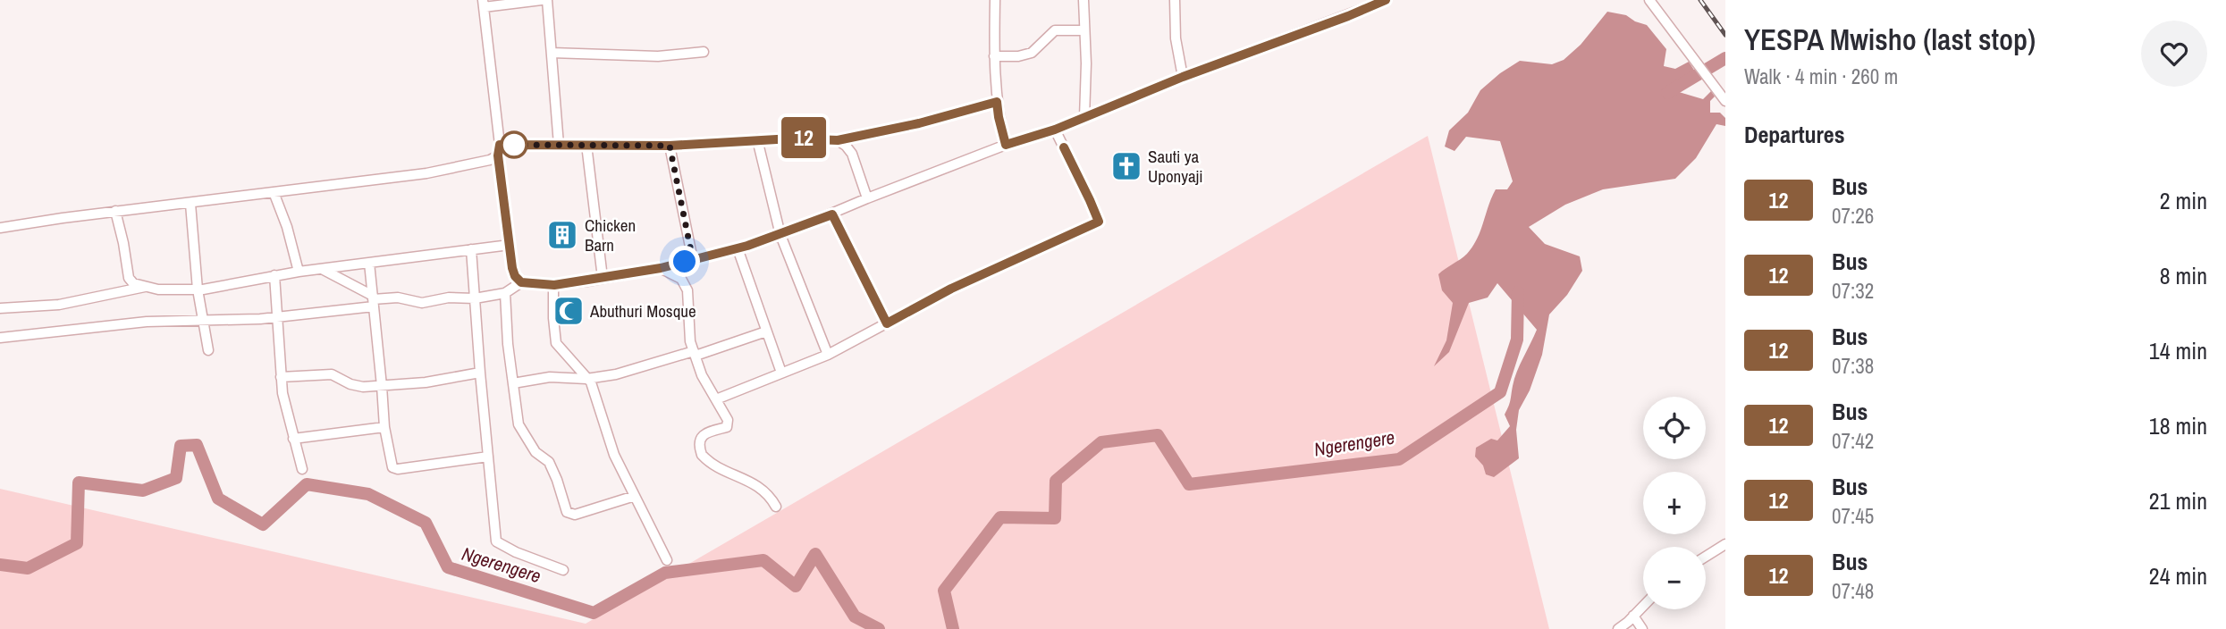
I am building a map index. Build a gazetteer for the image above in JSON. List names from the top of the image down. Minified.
{"water":["Ngerengere"],"places":{"church":["Sauti ya Uponyaji"],"building":["Chicken Barn"],"mosque":["Abuthuri Mosque"]},"lines":["bus line 12"],"page":{"on_map":"12","heading":[["YESPA Mwisho (last stop)","Walk · 4 min · 260 m"],"Departures"],"list":[{"mark":"12","name":"Bus","note":"07:26","value":"2 min"},{"mark":"12","name":"Bus","note":"07:32","value":"8 min"},{"mark":"12","name":"Bus","note":"07:38","value":"14 min"},{"mark":"12","name":"Bus","note":"07:42","value":"18 min"},{"mark":"12","name":"Bus","note":"07:45","value":"21 min"},{"mark":"12","name":"Bus","note":"07:48","value":"24 min"}],"map_buttons":["+","−"]}}
